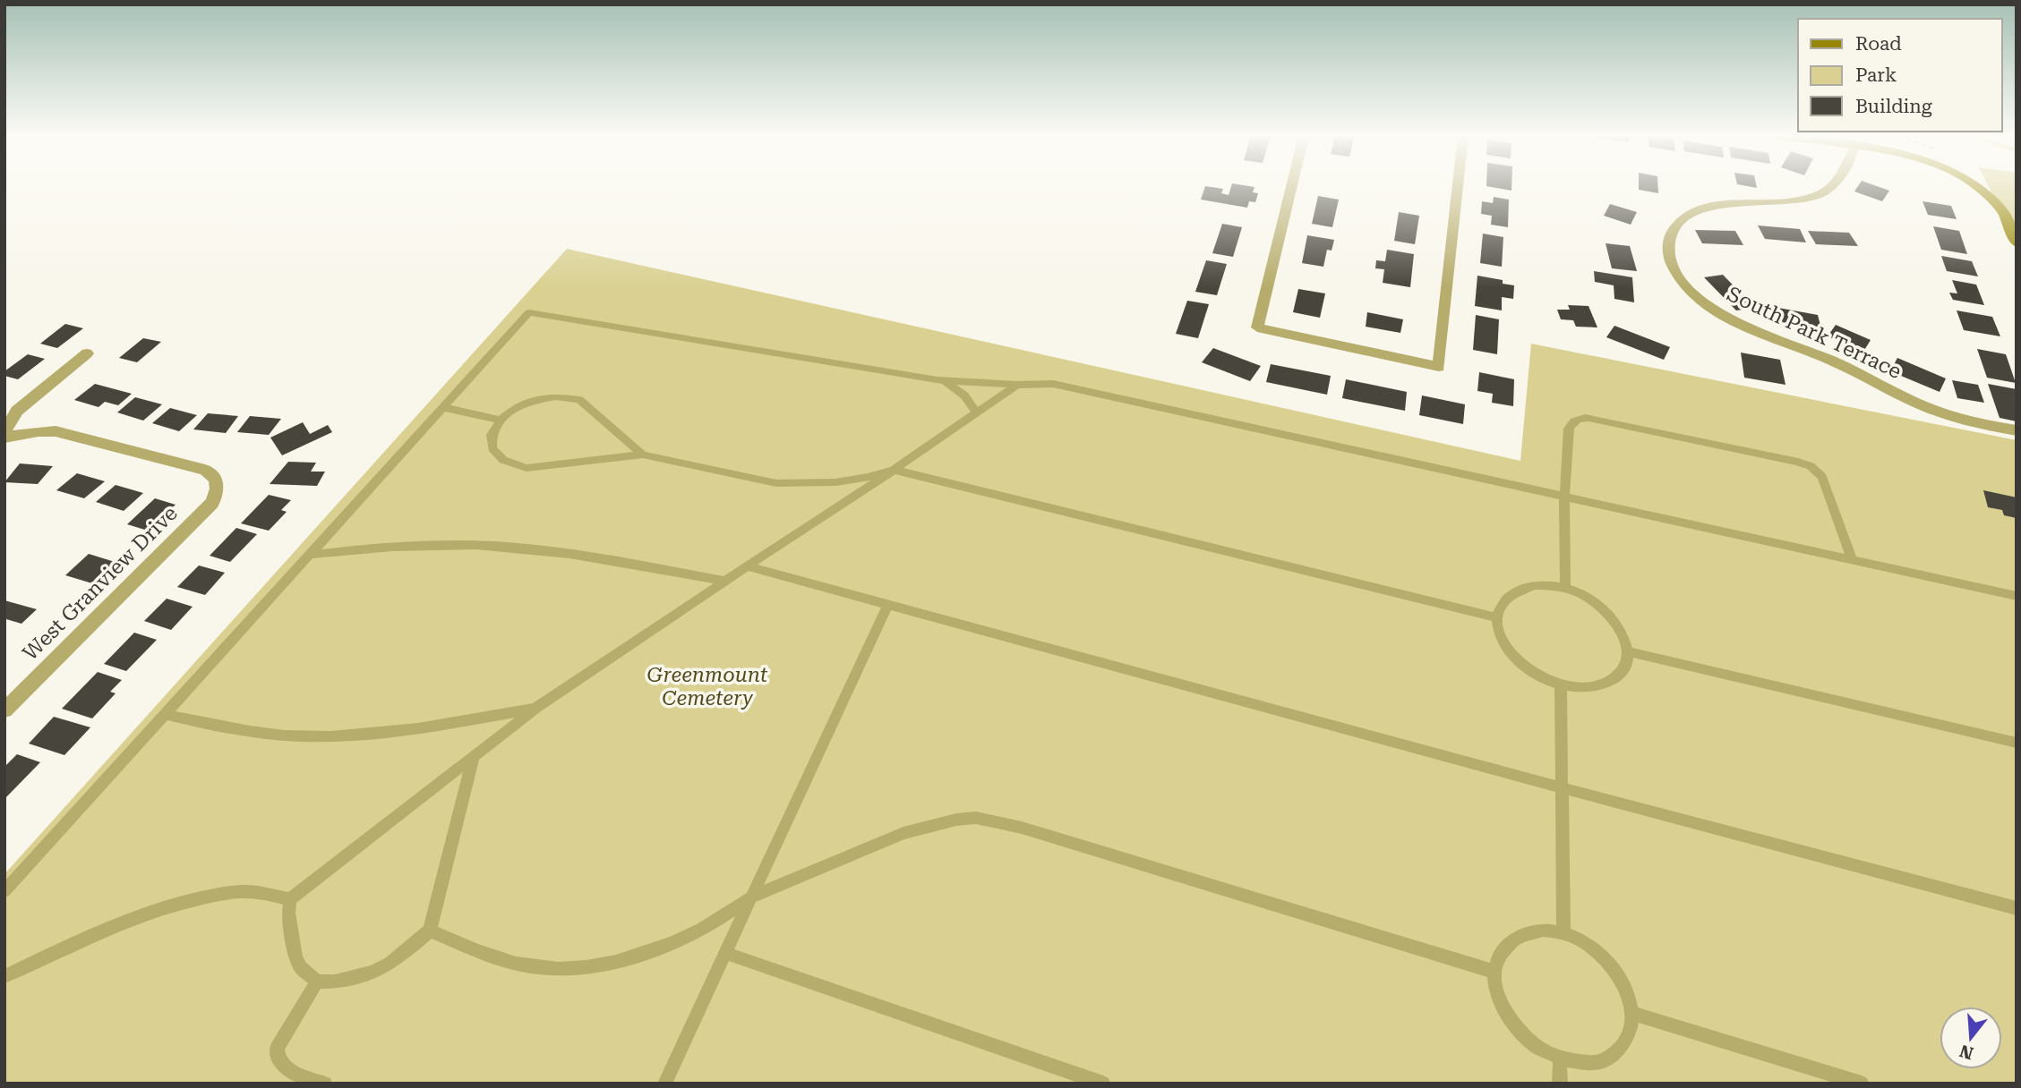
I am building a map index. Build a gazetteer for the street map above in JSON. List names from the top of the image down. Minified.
{"streets":{"street":["South Park Terrace","West Granview Drive"]},"parks":["Greenmount Cemetery"],"legend":["Road","Park","Building"],"north":"bottom"}
